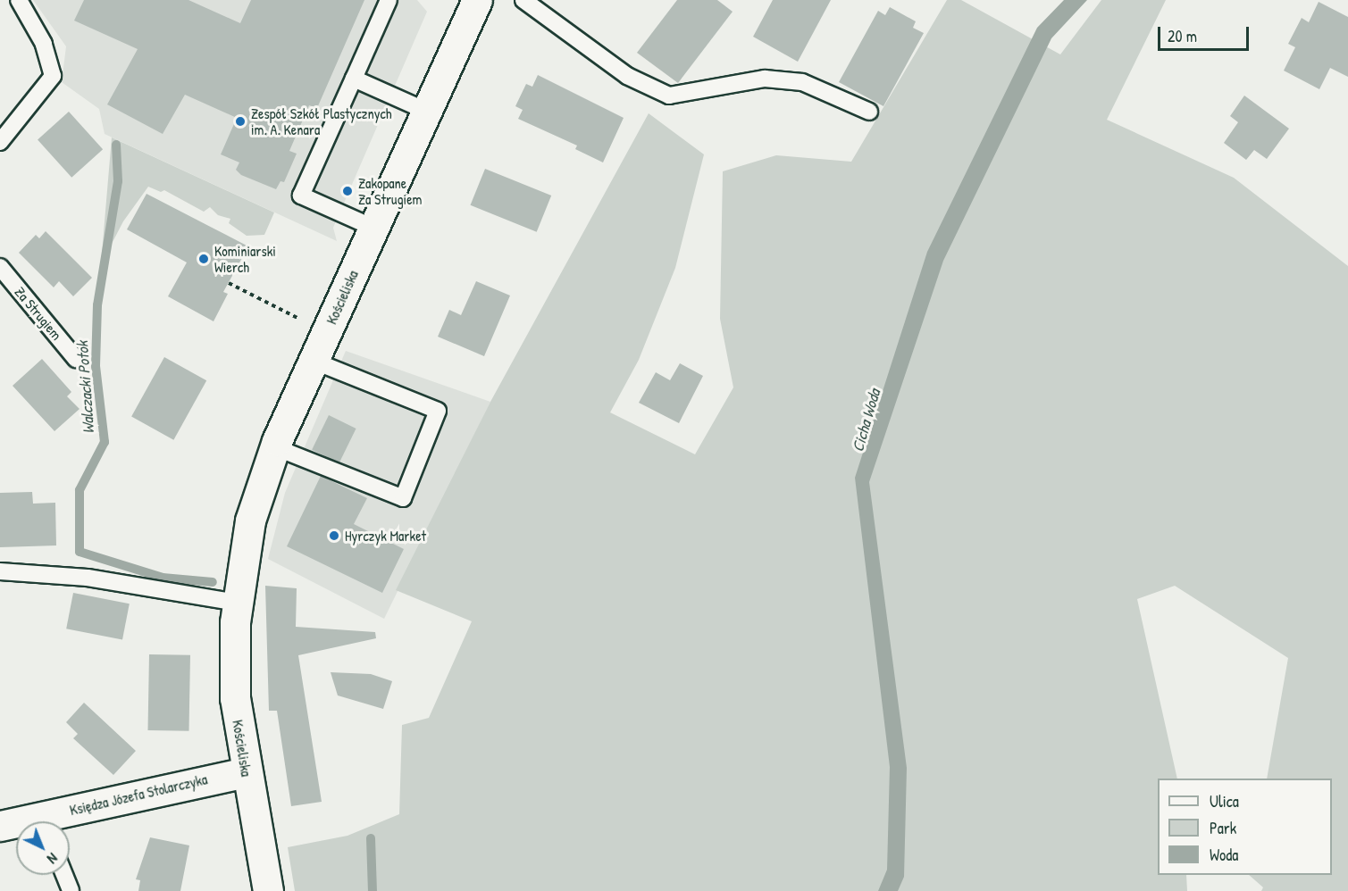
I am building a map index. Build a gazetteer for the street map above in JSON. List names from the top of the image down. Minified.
{"streets":{"main road":["Kościeliska","Księdza Józefa Stolarczyka"],"lane":["Za Strugiem"]},"crossings":[["Kościeliska","Księdza Józefa Stolarczyka"]],"water":["Walczacki Potok","Cicha Woda"],"places":["Zespół Szkół Plastycznych im. A. Kenara","Zakopane Za Strugiem","Kominiarski Wierch","Hyrczyk Market"],"legend":["Ulica","Park","Woda"],"scale_bar":"20 m","north":"bottom right"}
